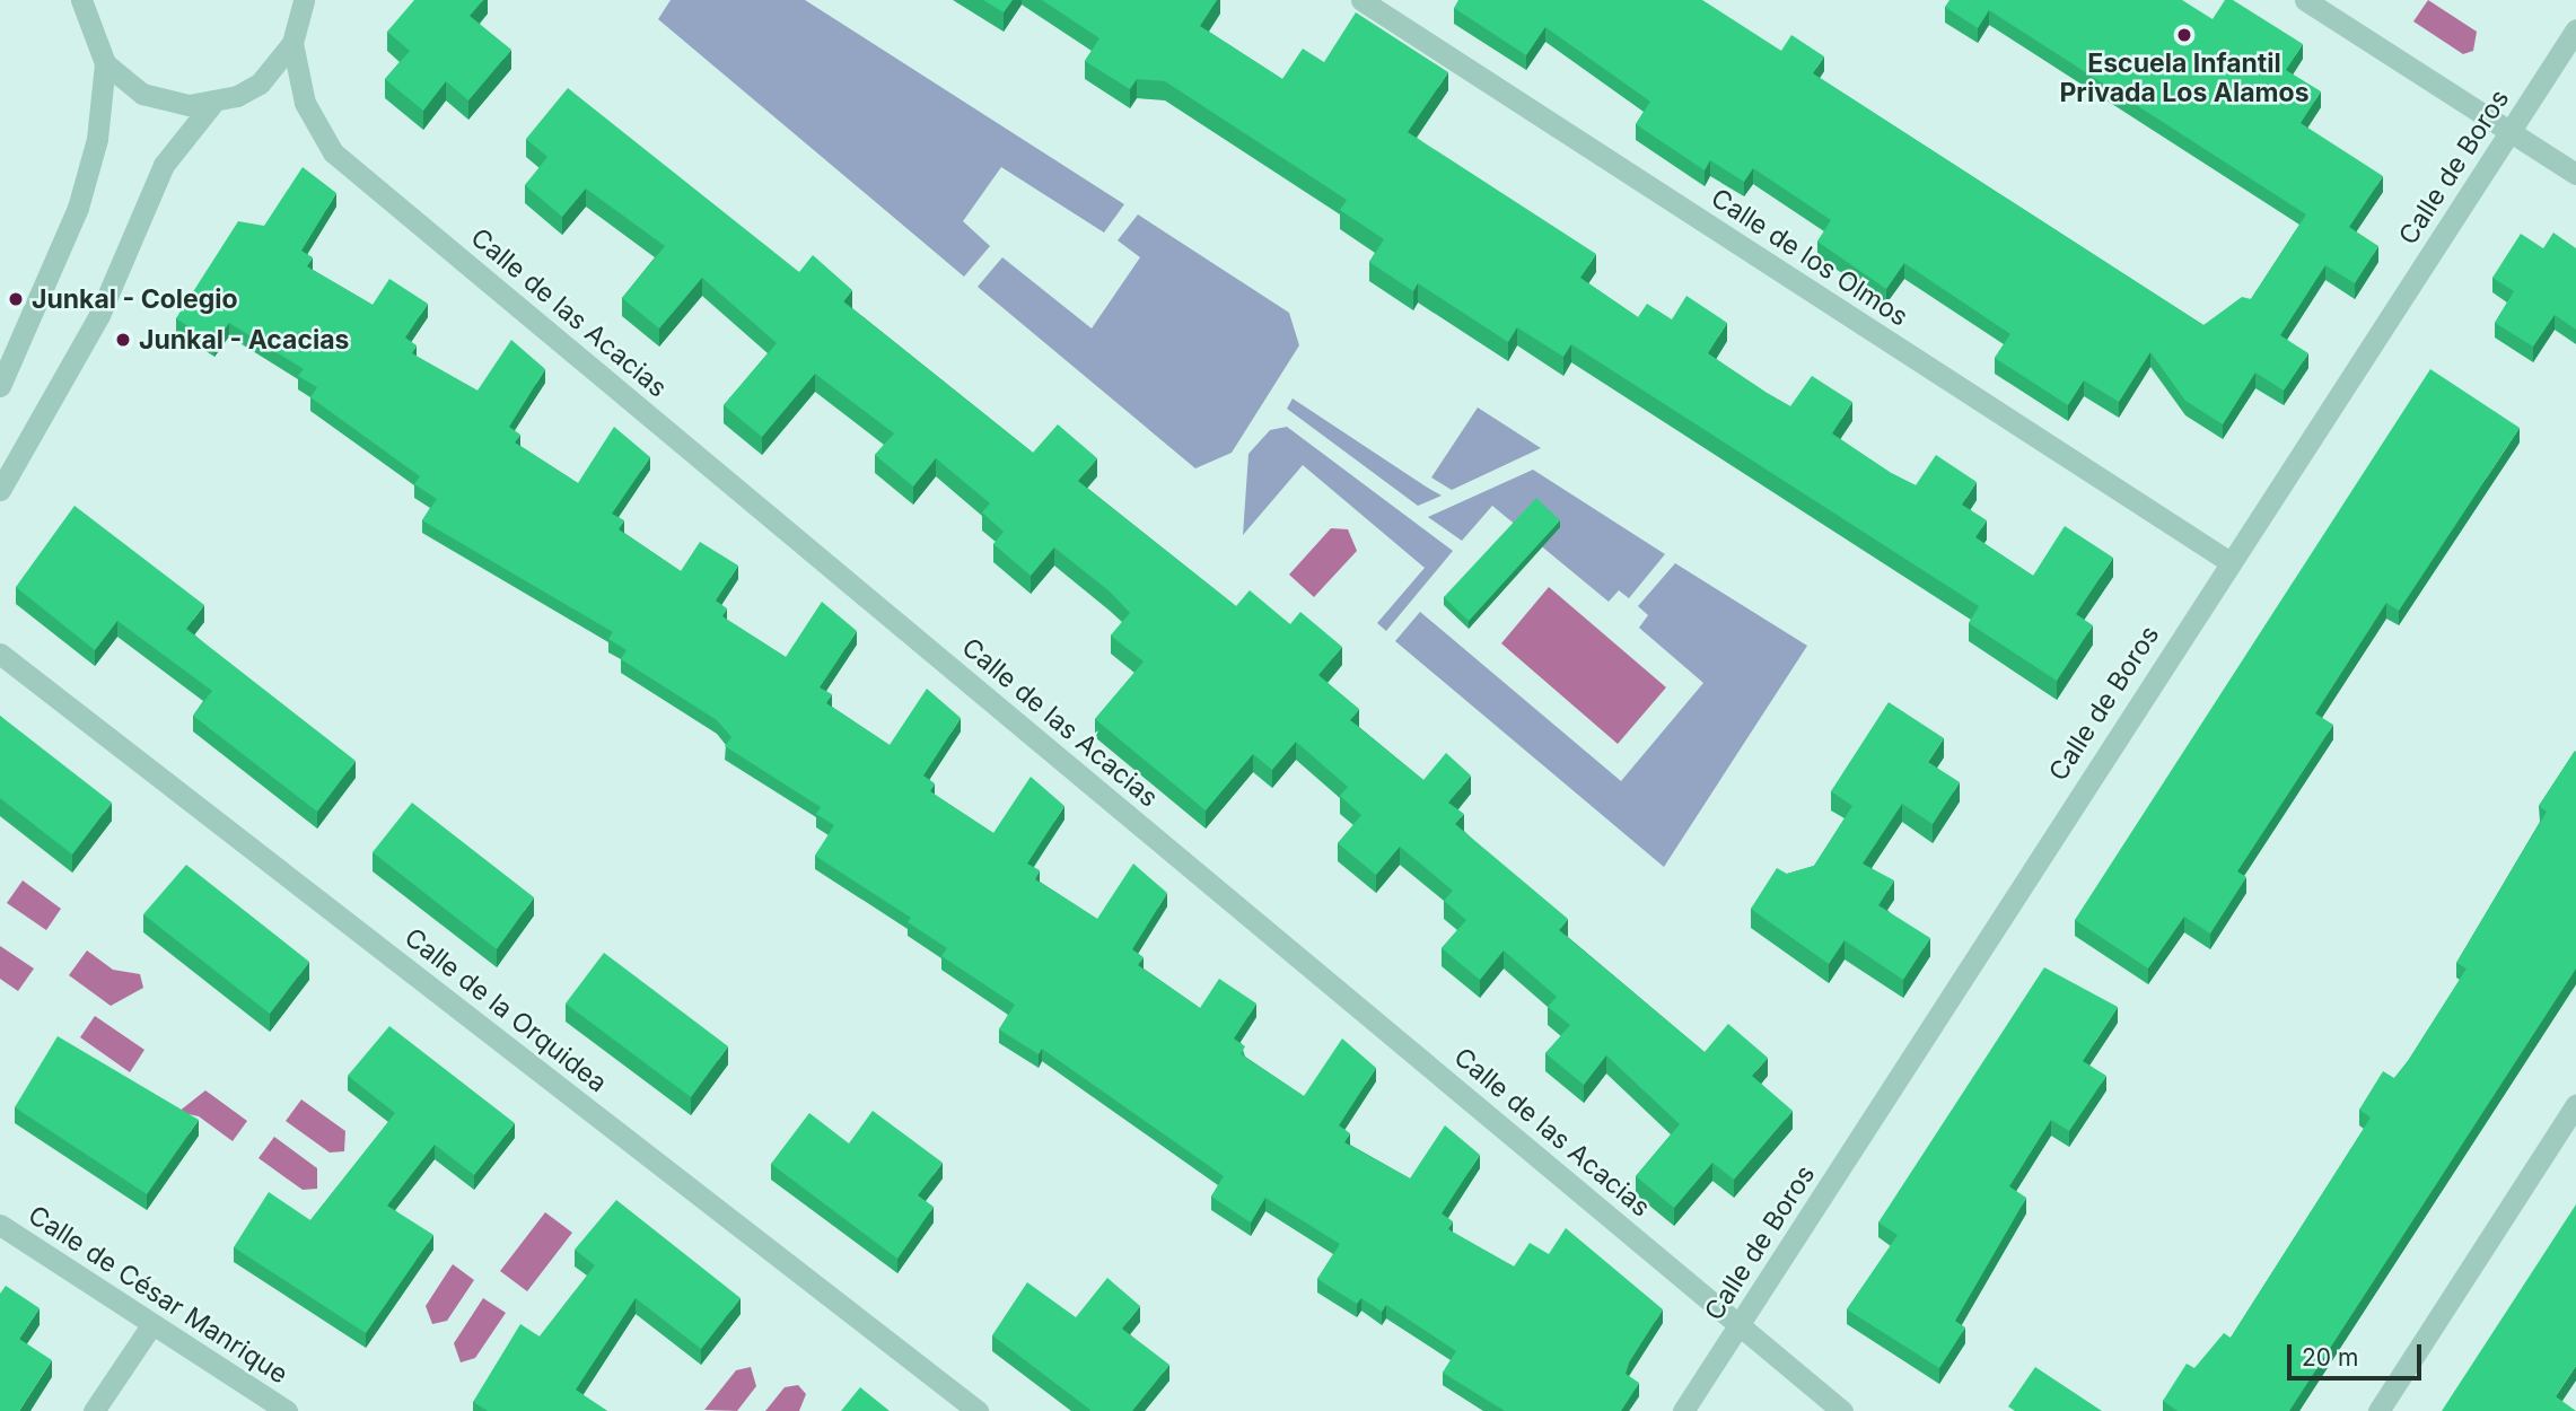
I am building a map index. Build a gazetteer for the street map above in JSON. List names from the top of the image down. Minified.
{"streets":{"street":["Calle de Boros","Calle de los Olmos","Calle de las Acacias","Calle de la Orquidea","Calle de César Manrique"]},"crossings":[["Calle de Boros","Calle de los Olmos"],["Calle de Boros","Calle de las Acacias"]],"places":["Escuela Infantil Privada Los Alamos","Junkal - Colegio","Junkal - Acacias"],"scale_bar":"20 m"}
